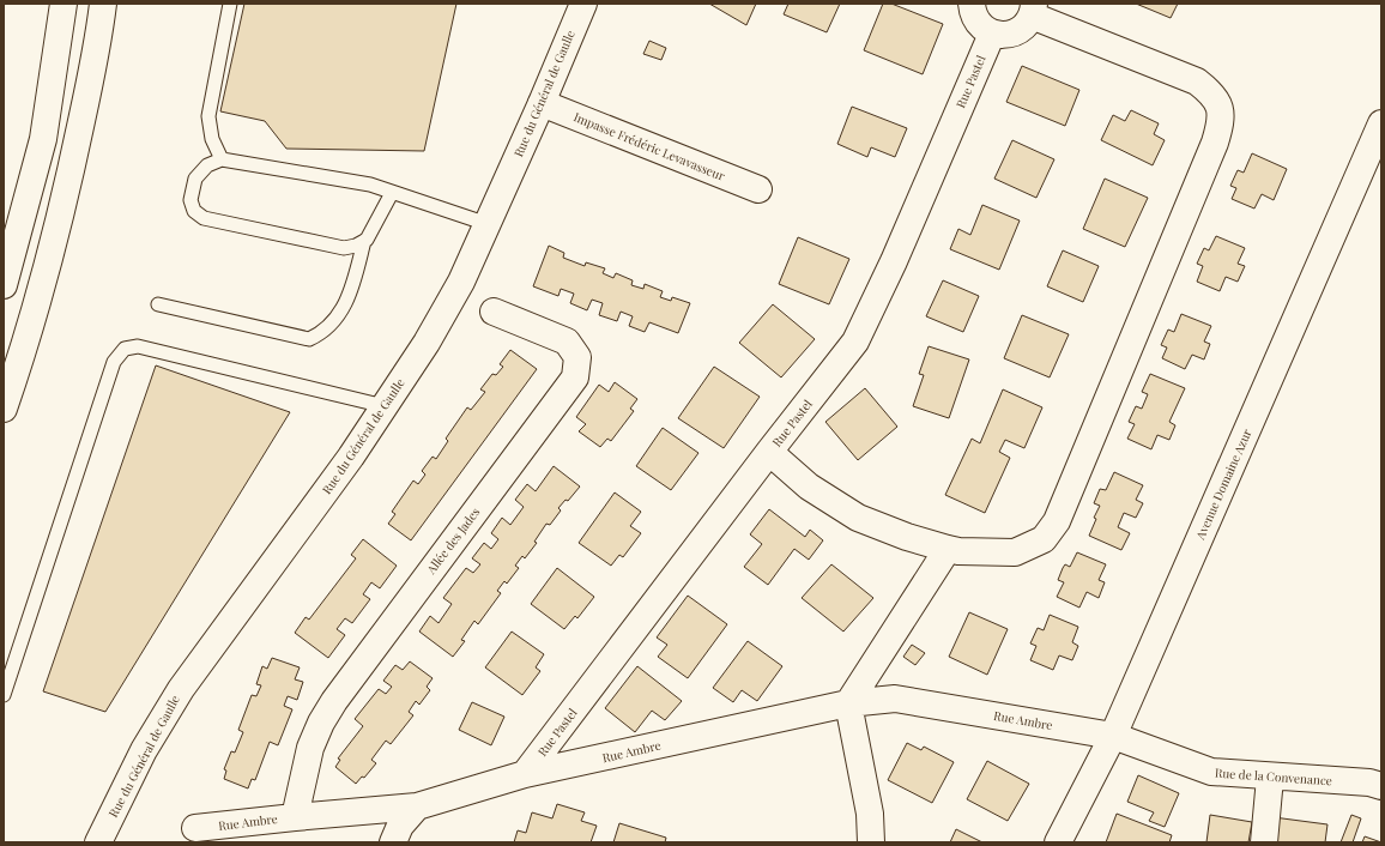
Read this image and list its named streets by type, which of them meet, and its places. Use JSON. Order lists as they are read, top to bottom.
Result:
{
  "streets": {
    "main road": [
      "Rue Pastel",
      "Rue du Général de Gaulle",
      "Impasse Frédéric Levavasseur",
      "Avenue Domaine Azur",
      "Allée des Jades",
      "Rue Ambre",
      "Rue de la Convenance"
    ]
  },
  "crossings": [
    ["Rue Pastel", "Rue Ambre"],
    ["Rue du Général de Gaulle", "Impasse Frédéric Levavasseur"],
    ["Avenue Domaine Azur", "Rue Ambre"],
    ["Avenue Domaine Azur", "Rue de la Convenance"],
    ["Allée des Jades", "Rue Ambre"],
    ["Rue Ambre", "Rue de la Convenance"]
  ]
}
